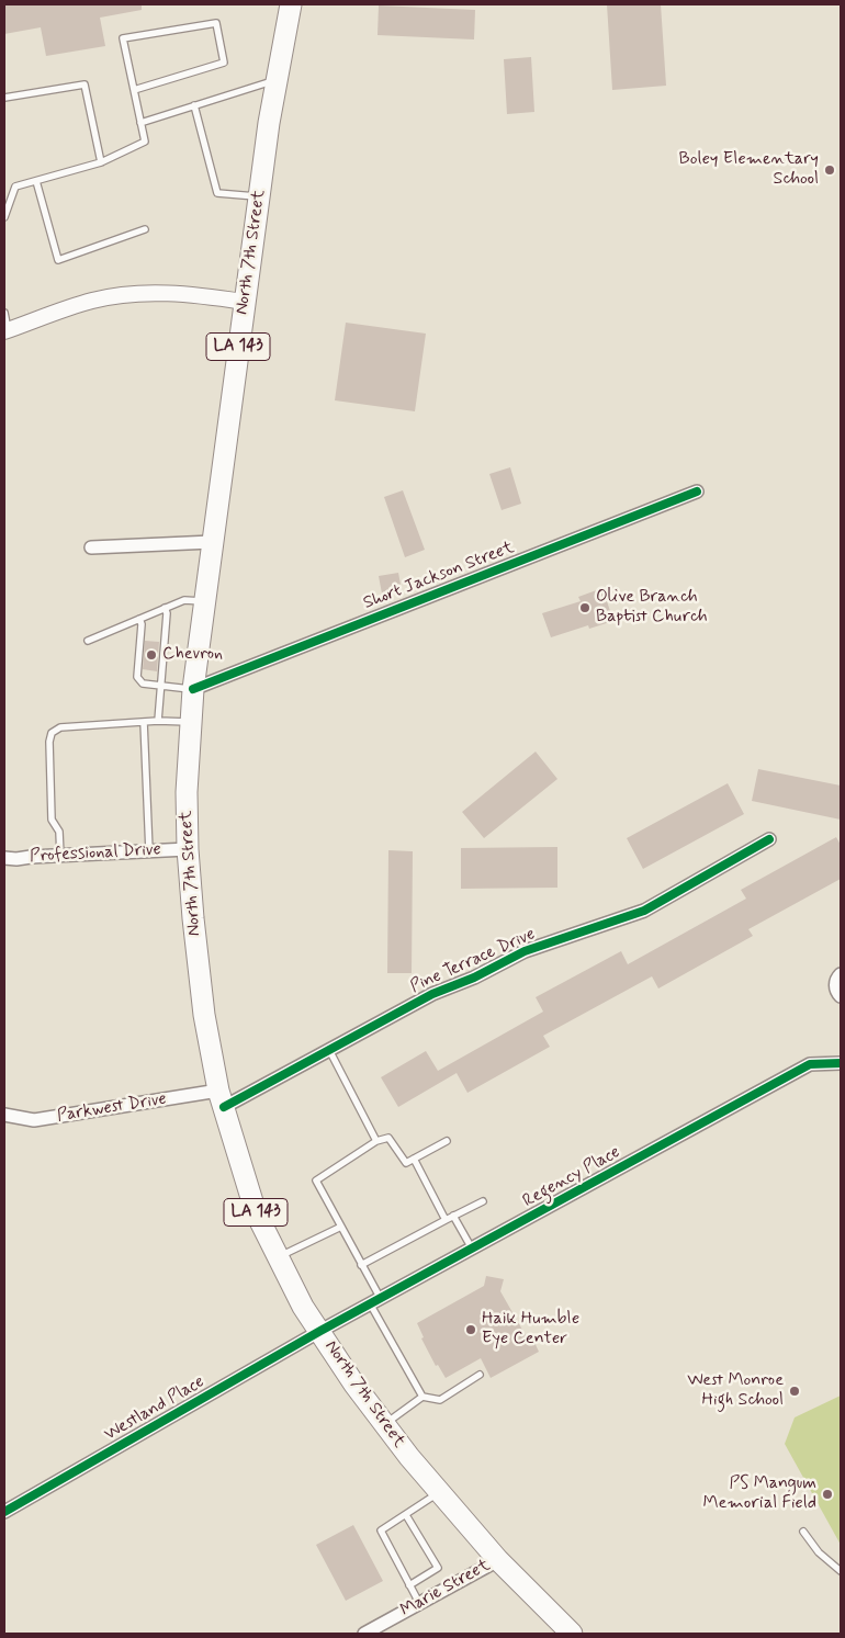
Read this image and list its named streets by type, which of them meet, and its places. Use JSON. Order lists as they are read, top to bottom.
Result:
{
  "streets": {
    "main road": ["North 7th Street", "LA 143"],
    "street": [
      "Short Jackson Street",
      "Professional Drive",
      "Pine Terrace Drive",
      "Parkwest Drive",
      "Regency Place",
      "Westland Place",
      "Marie Street"
    ]
  },
  "crossings": [
    ["North 7th Street", "Short Jackson Street"],
    ["North 7th Street", "Professional Drive"],
    ["North 7th Street", "Pine Terrace Drive"],
    ["North 7th Street", "Parkwest Drive"],
    ["North 7th Street", "Regency Place"],
    ["North 7th Street", "Westland Place"],
    ["North 7th Street", "Marie Street"],
    ["Pine Terrace Drive", "Parkwest Drive"],
    ["Regency Place", "Westland Place"]
  ],
  "places": [
    "Boley Elementary School",
    "Olive Branch Baptist Church",
    "Chevron",
    "Haik Humble Eye Center",
    "West Monroe High School",
    "PS Mangum Memorial Field"
  ]
}
